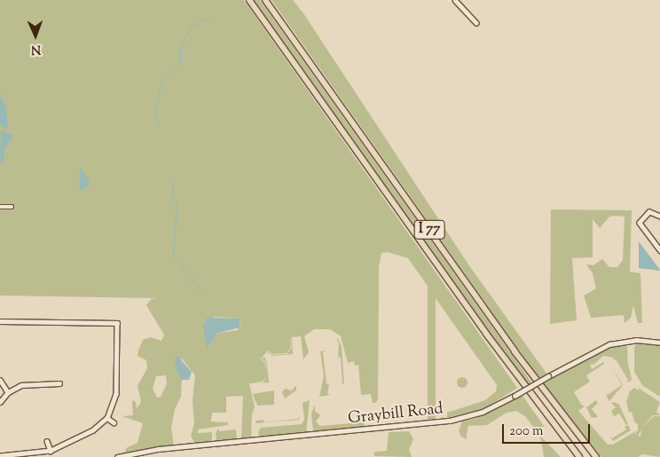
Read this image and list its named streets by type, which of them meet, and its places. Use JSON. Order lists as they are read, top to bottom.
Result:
{
  "streets": {
    "highway": ["I 77"],
    "street": ["Graybill Road"]
  },
  "scale_bar": "200 m",
  "north": "bottom"
}
